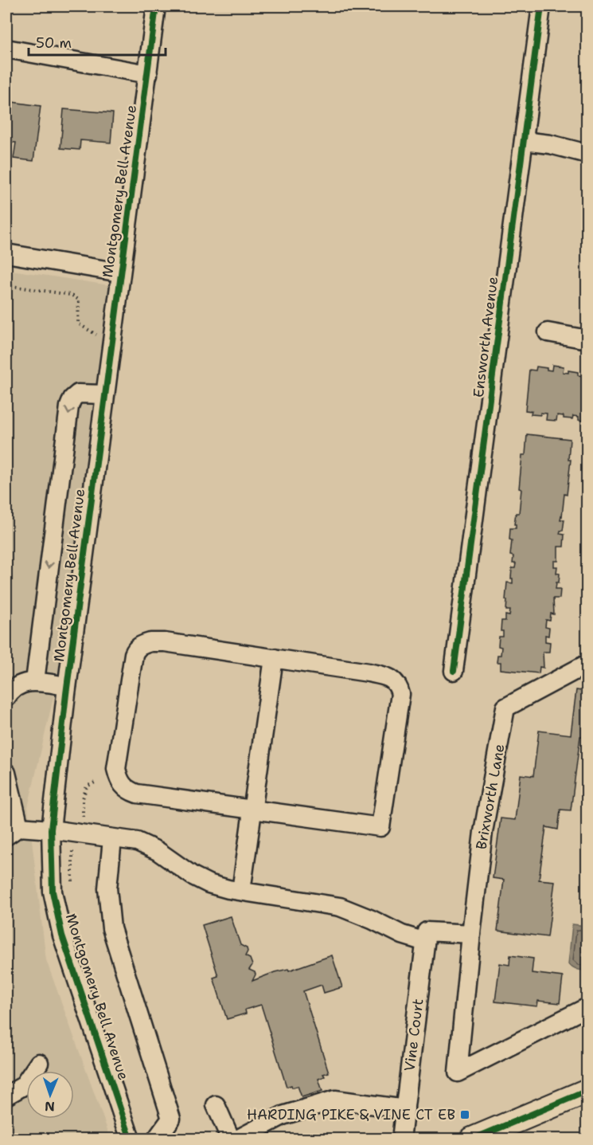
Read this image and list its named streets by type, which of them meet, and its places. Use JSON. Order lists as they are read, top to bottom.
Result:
{
  "streets": {
    "street": [
      "Montgomery Bell Avenue",
      "Ensworth Avenue",
      "Brixworth Lane",
      "Vine Court"
    ]
  },
  "places": {
    "transit": ["HARDING PIKE & VINE CT EB"]
  },
  "scale_bar": "50 m",
  "north": "bottom"
}
